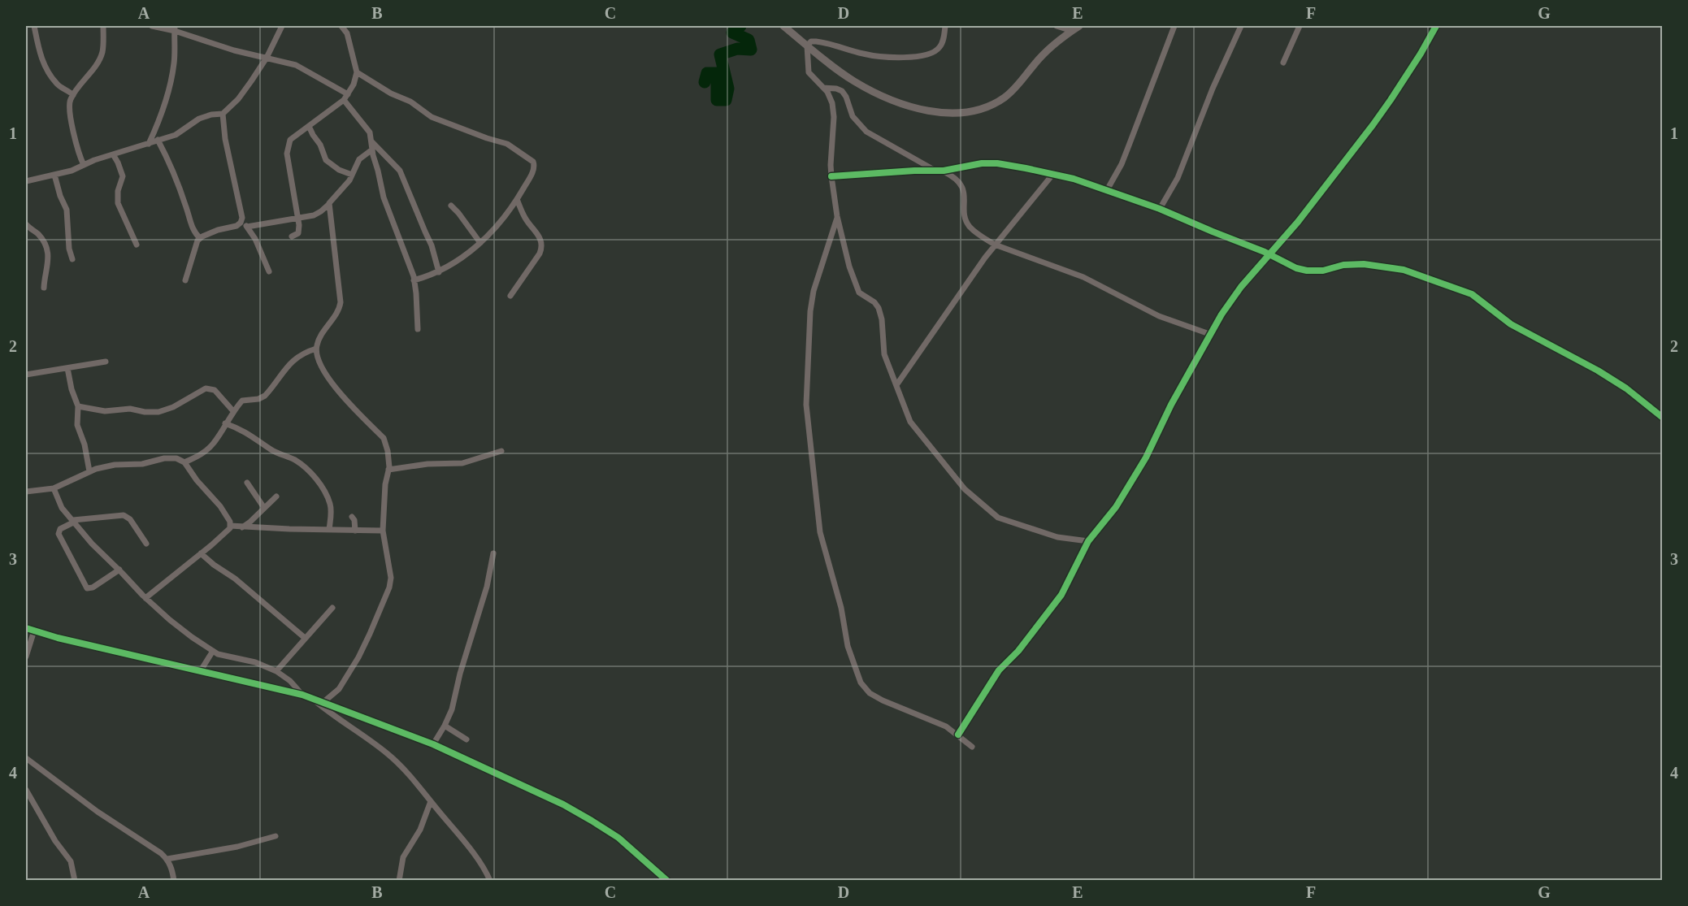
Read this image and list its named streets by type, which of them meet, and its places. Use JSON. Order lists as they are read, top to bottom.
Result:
{
  "grid": {
    "columns": [
      "A",
      "B",
      "C",
      "D",
      "E",
      "F",
      "G"
    ],
    "rows": [
      "1",
      "2",
      "3",
      "4"
    ]
  }
}
